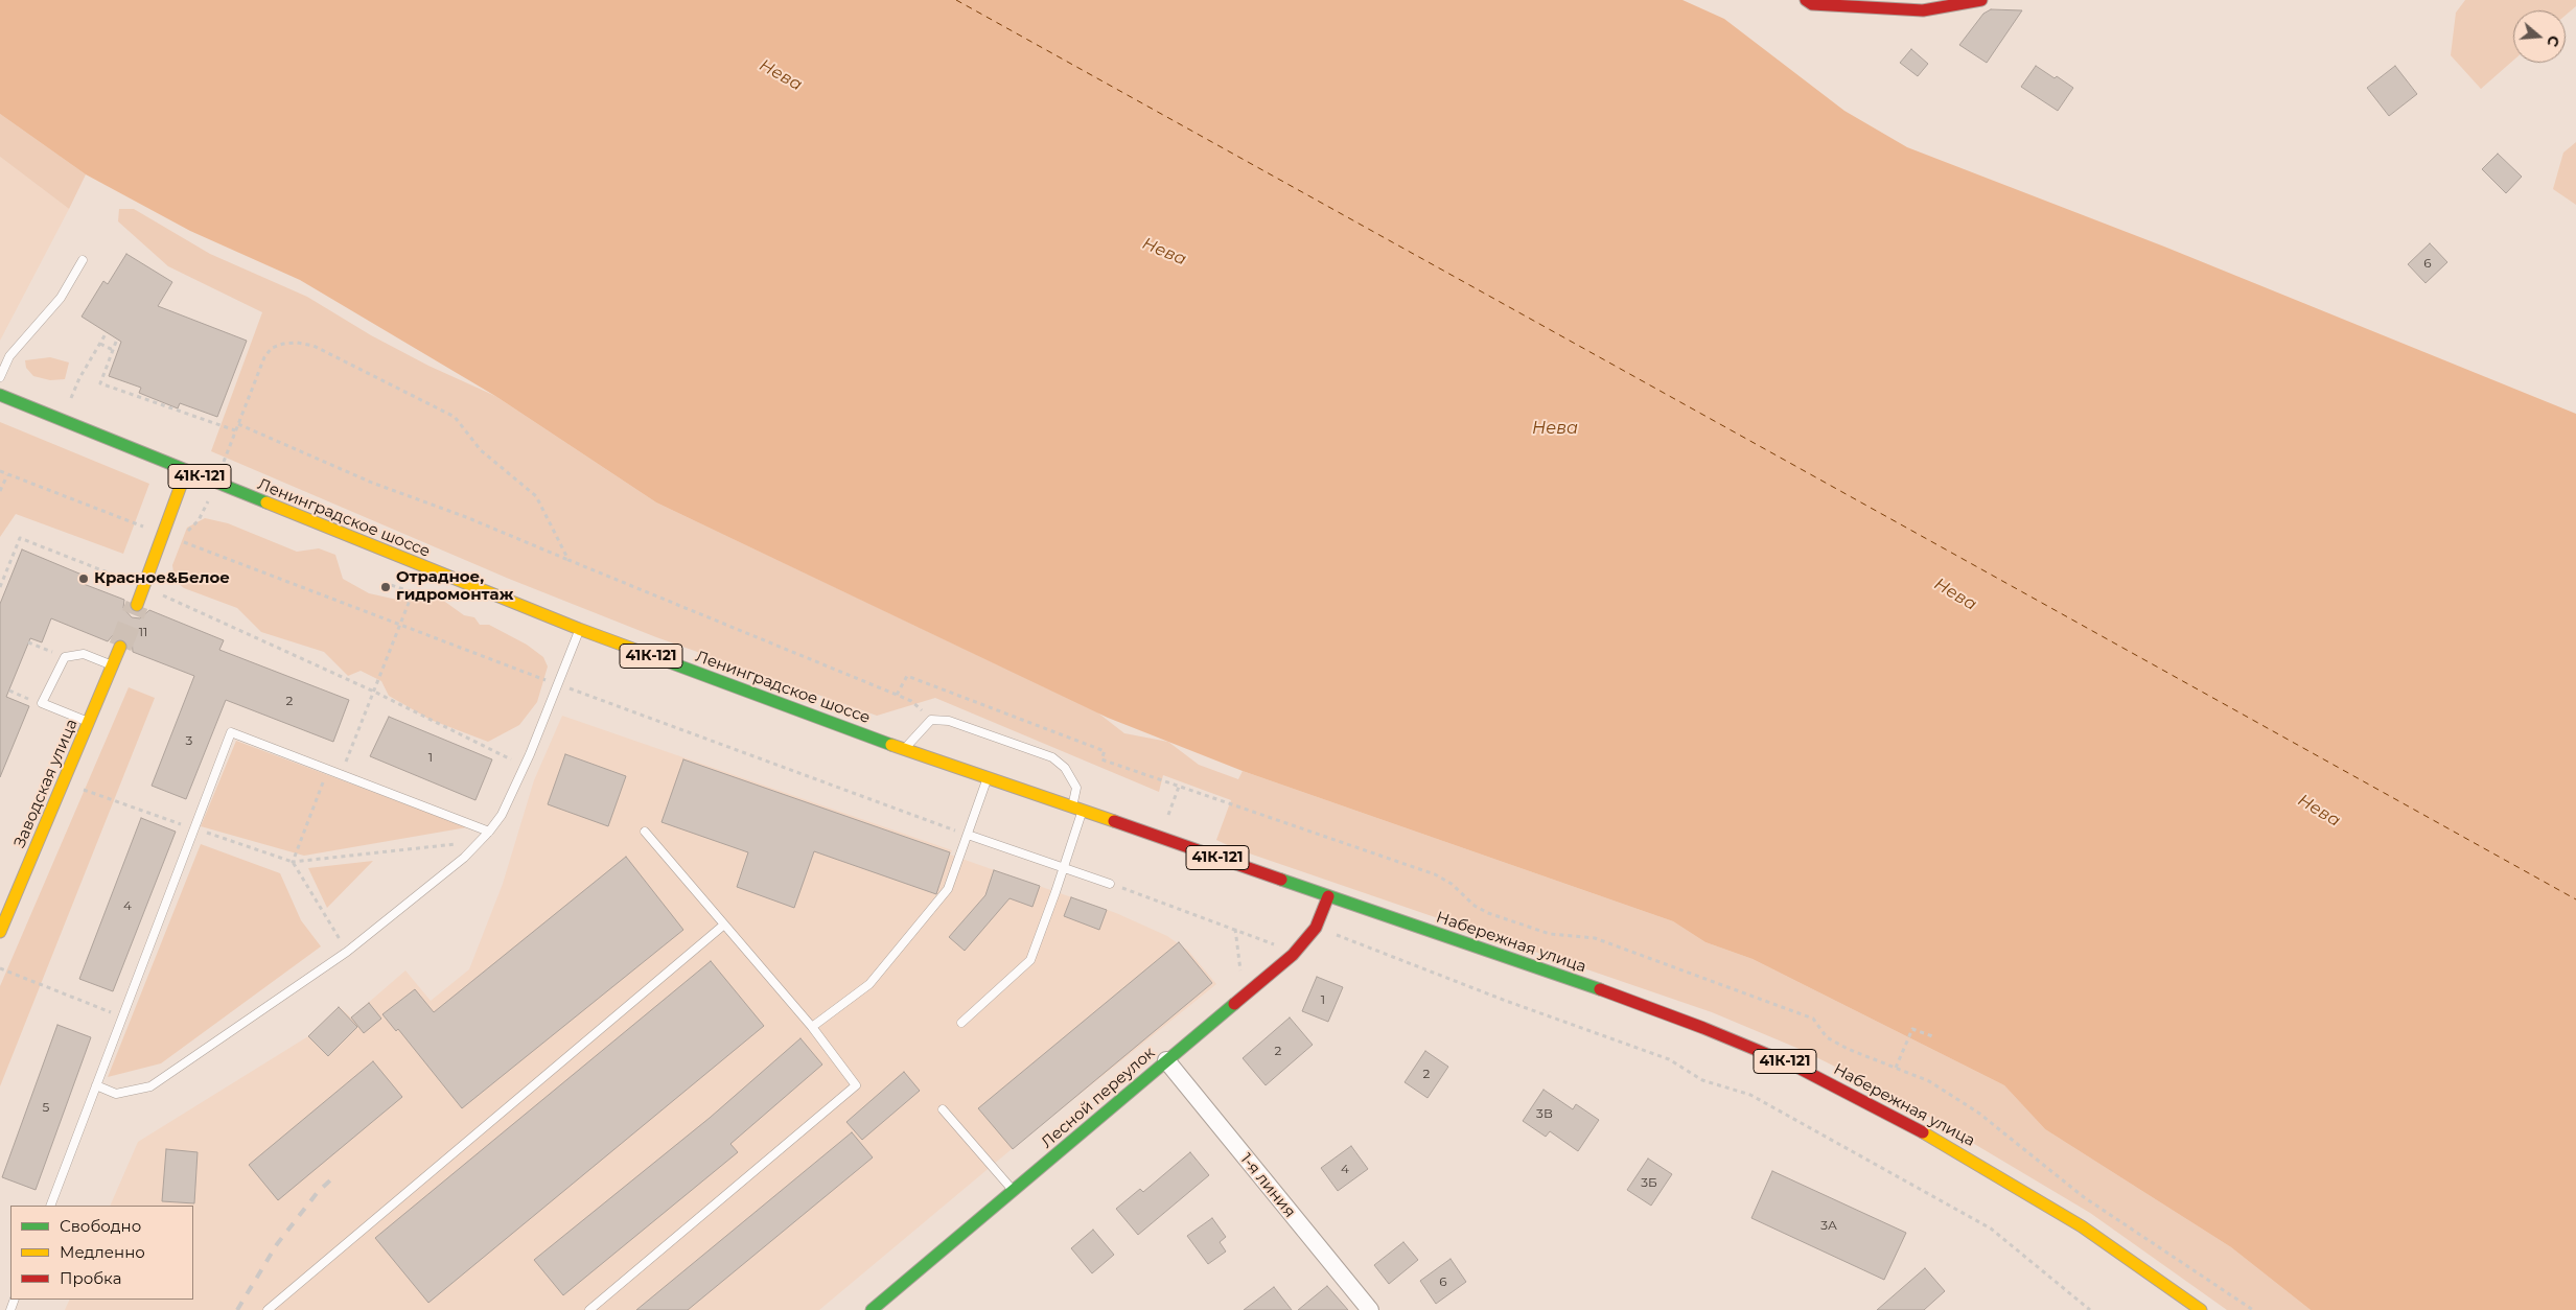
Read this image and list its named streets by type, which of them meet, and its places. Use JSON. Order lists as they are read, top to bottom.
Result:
{
  "streets": {
    "main road": [
      "41К-121",
      "Ленинградское шоссе",
      "Заводская улица",
      "Набережная улица",
      "Лесной переулок"
    ],
    "street": ["1-я линия"]
  },
  "crossings": [
    ["Ленинградское шоссе", "Набережная улица"],
    ["Ленинградское шоссе", "Лесной переулок"],
    ["Набережная улица", "Лесной переулок"],
    ["Лесной переулок", "1-я линия"]
  ],
  "water": ["Нева"],
  "places": ["Красное&Белое", "Отрадное, гидромонтаж"],
  "house_numbers": [
    "6",
    "11",
    "2",
    "3",
    "1",
    "4",
    "1",
    "2",
    "2",
    "5",
    "3В",
    "4",
    "3Б",
    "3А",
    "6"
  ],
  "legend": ["Свободно", "Медленно", "Пробка"],
  "north": "right"
}
